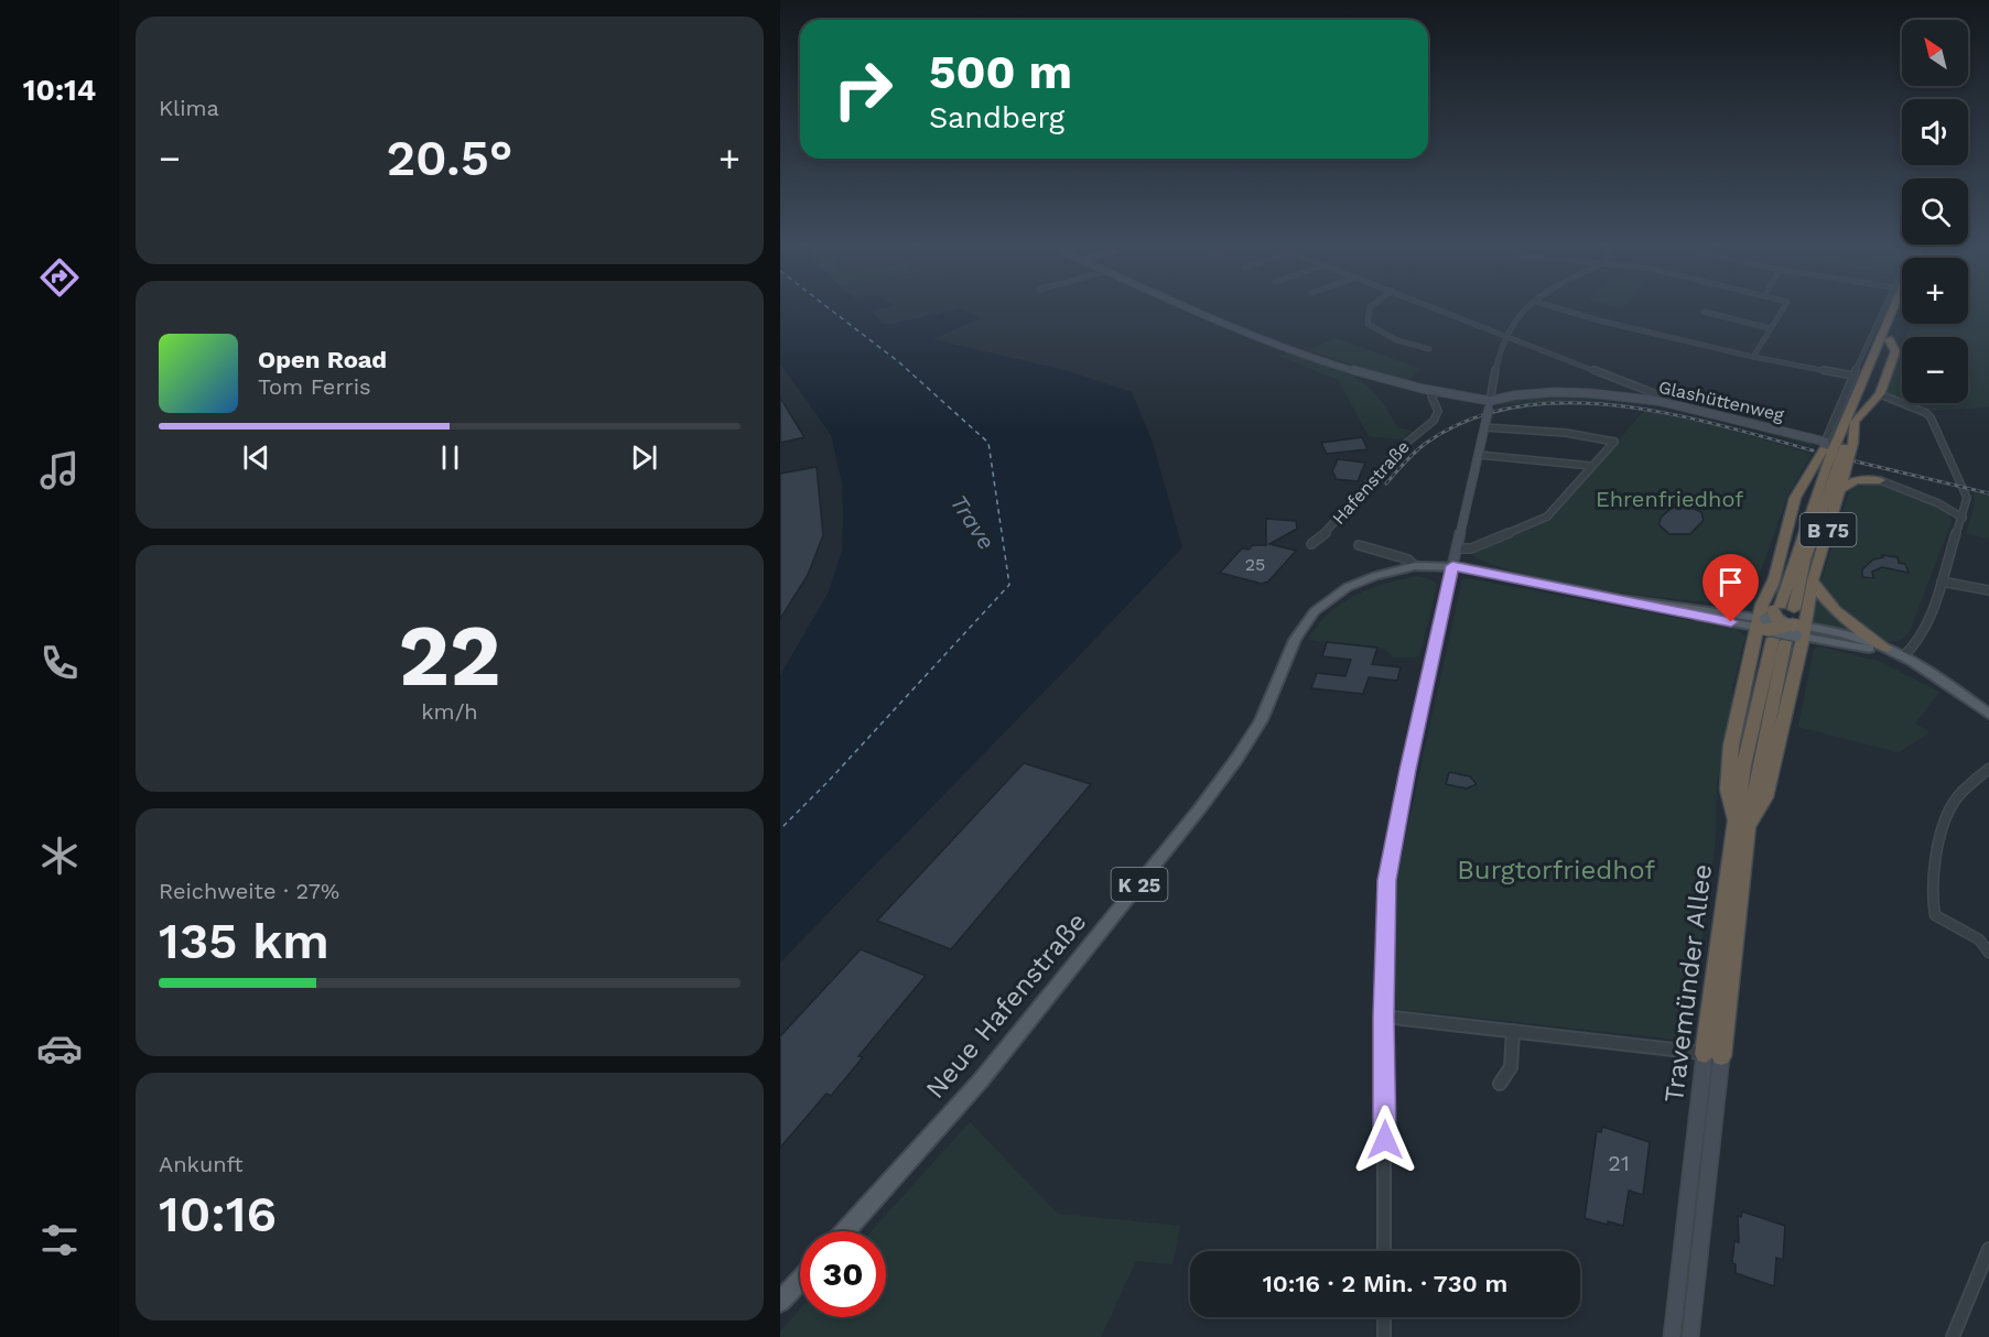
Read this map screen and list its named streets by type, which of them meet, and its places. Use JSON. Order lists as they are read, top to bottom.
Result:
{
  "streets": {
    "highway": ["B 75", "Travemünder Allee"],
    "main road": ["K 25", "Neue Hafenstraße"],
    "street": ["Glashüttenweg", "Hafenstraße"]
  },
  "crossings": [
    ["Glashüttenweg", "Hafenstraße"],
    ["B 75", "K 25"],
    ["B 75", "Travemünder Allee"],
    ["K 25", "Travemünder Allee"],
    ["K 25", "Neue Hafenstraße"]
  ],
  "water": ["Trave"],
  "parks": ["Ehrenfriedhof", "Burgtorfriedhof"],
  "house_numbers": ["25", "21"],
  "north": "top left",
  "page": {
    "tabs": "10:14",
    "tile": [
      "Klima",
      ["22", "km/h"],
      ["Reichweite · 27%", "135 km"],
      ["Ankunft", "10:16"]
    ],
    "map_buttons": ["+", "−"],
    "turn": ["500 m", "Sandberg"],
    "heat": ["−", "20.5°", "+"],
    "song": ["Open Road", "Tom Ferris"],
    "limit": "30",
    "trip": "10:16 · 2 Min. · 730 m"
  }
}
